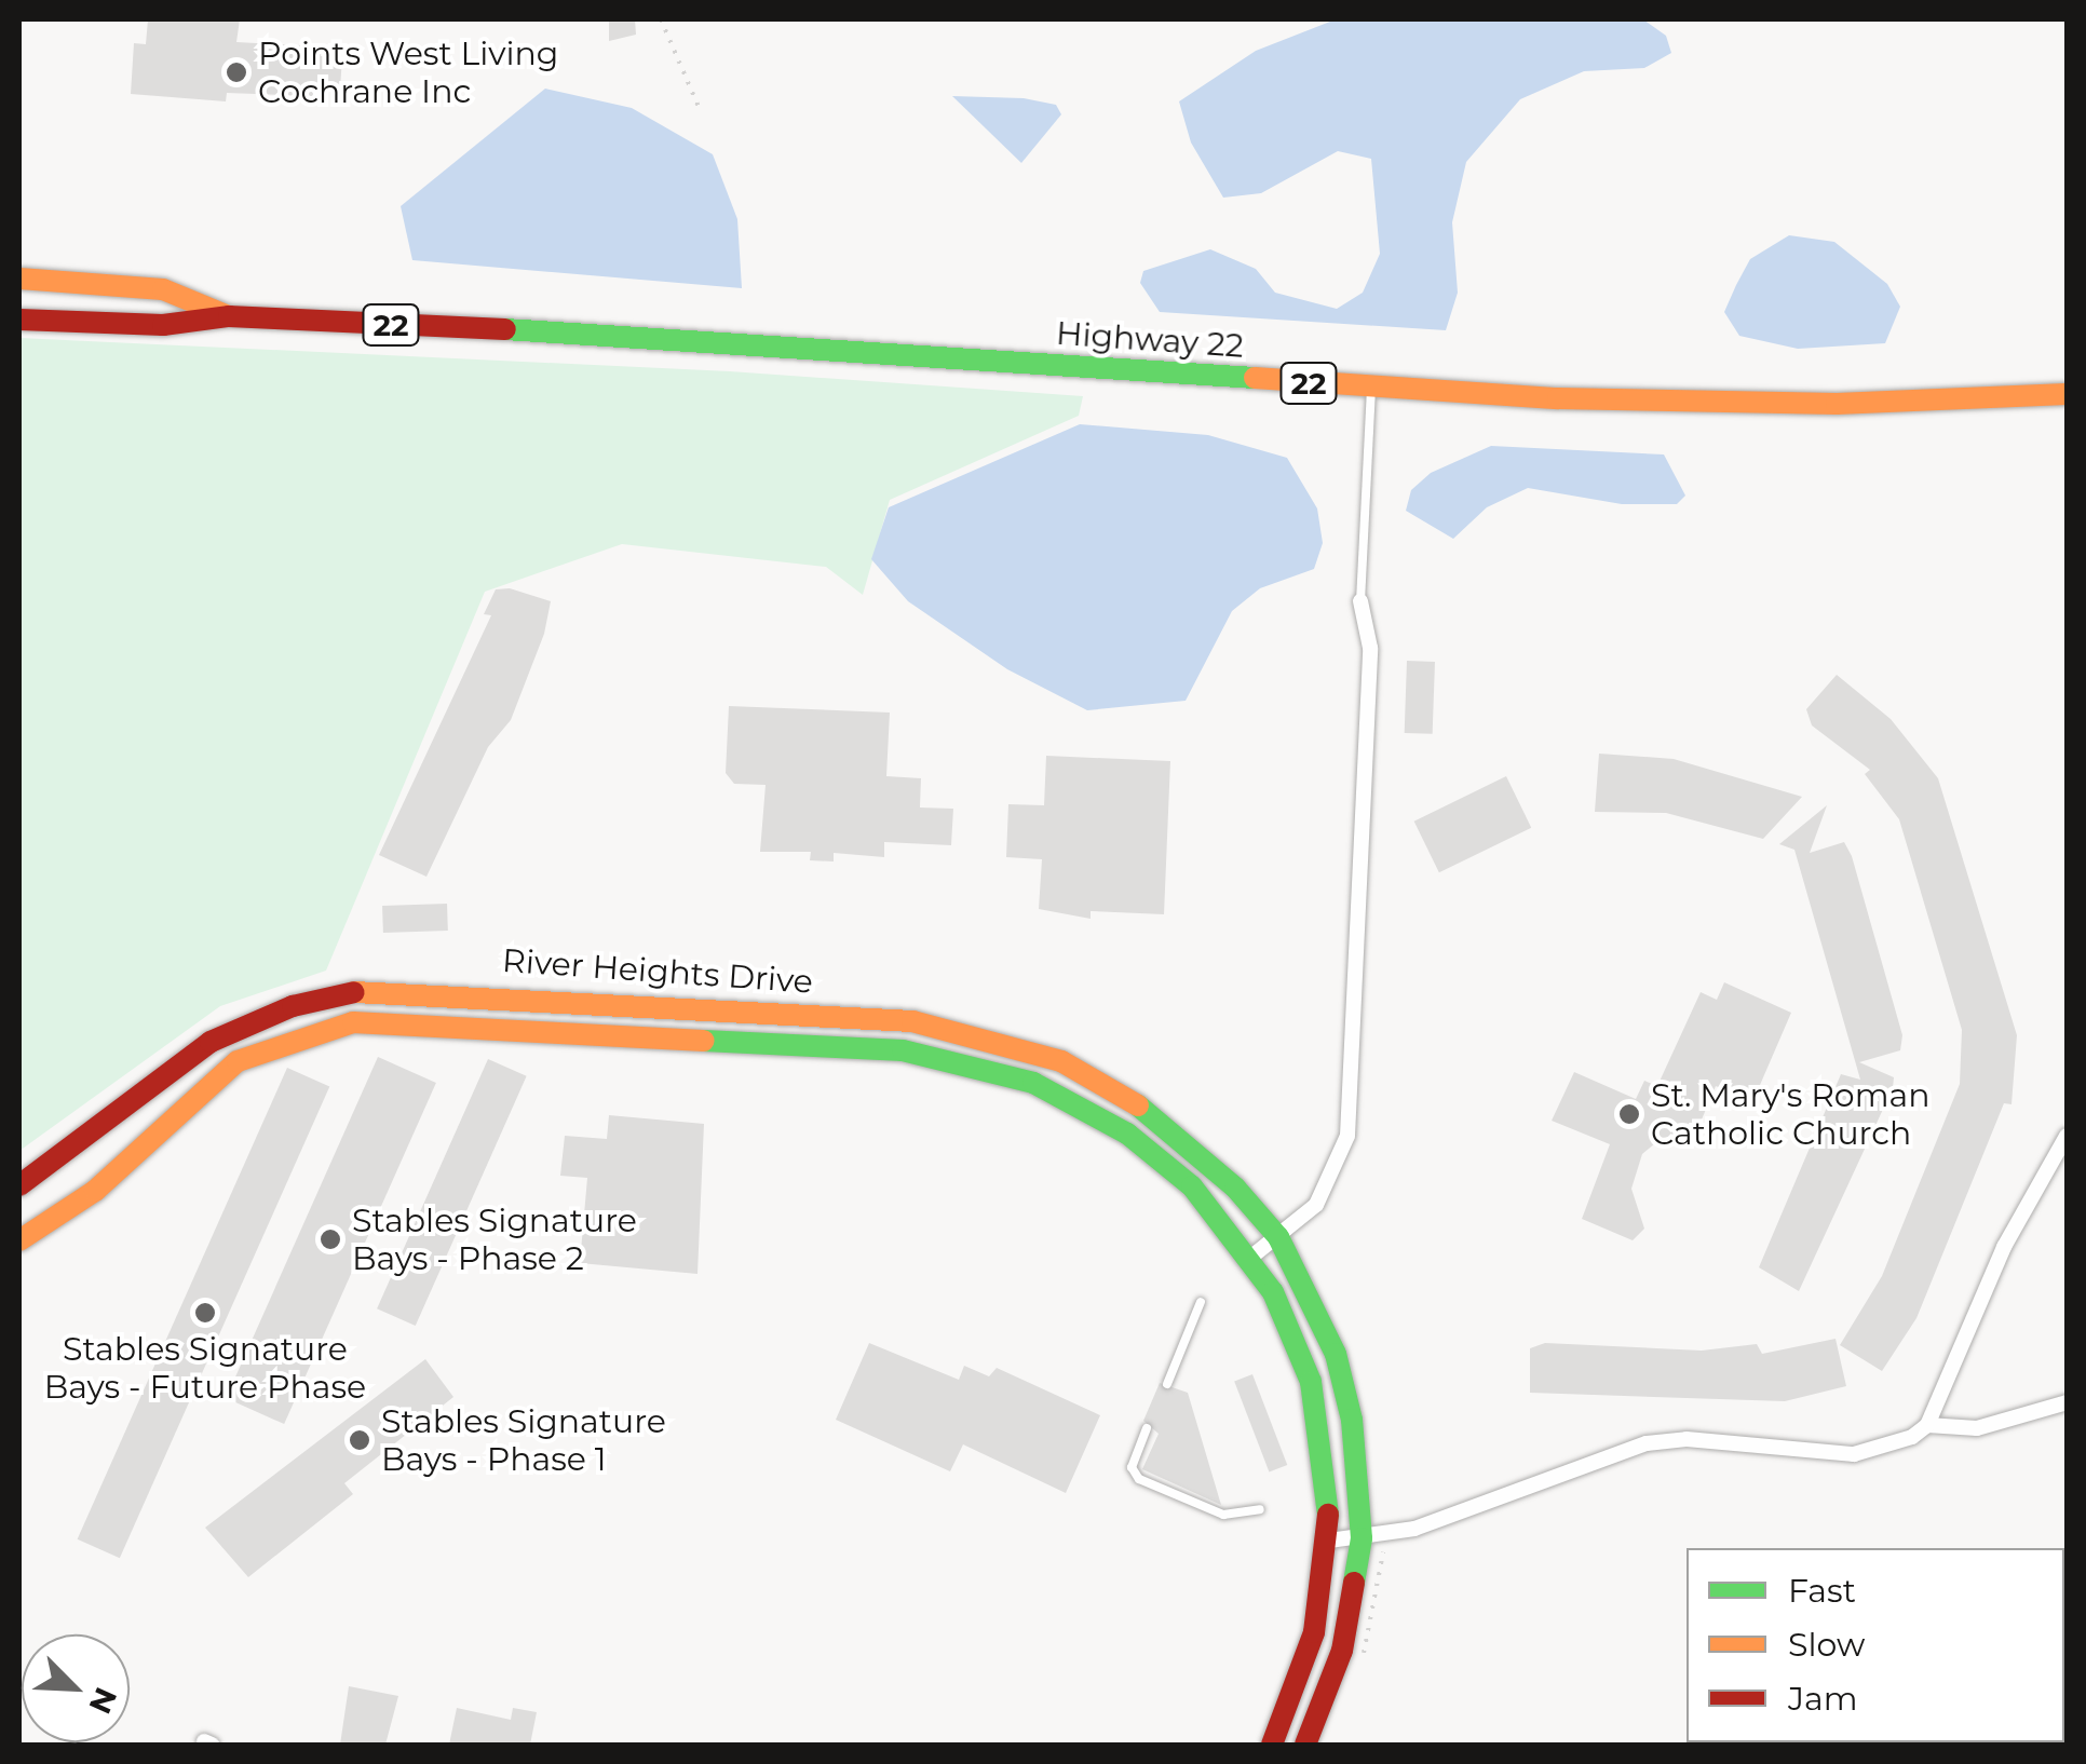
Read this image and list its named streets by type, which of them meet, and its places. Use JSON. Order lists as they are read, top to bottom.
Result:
{
  "streets": {
    "street": ["22", "Highway 22", "River Heights Drive"]
  },
  "places": [
    "Points West Living Cochrane Inc",
    "St. Mary's Roman Catholic Church",
    "Stables Signature Bays - Phase 2",
    "Stables Signature Bays - Future Phase",
    "Stables Signature Bays - Phase 1"
  ],
  "legend": ["Fast", "Slow", "Jam"],
  "north": "bottom right"
}
